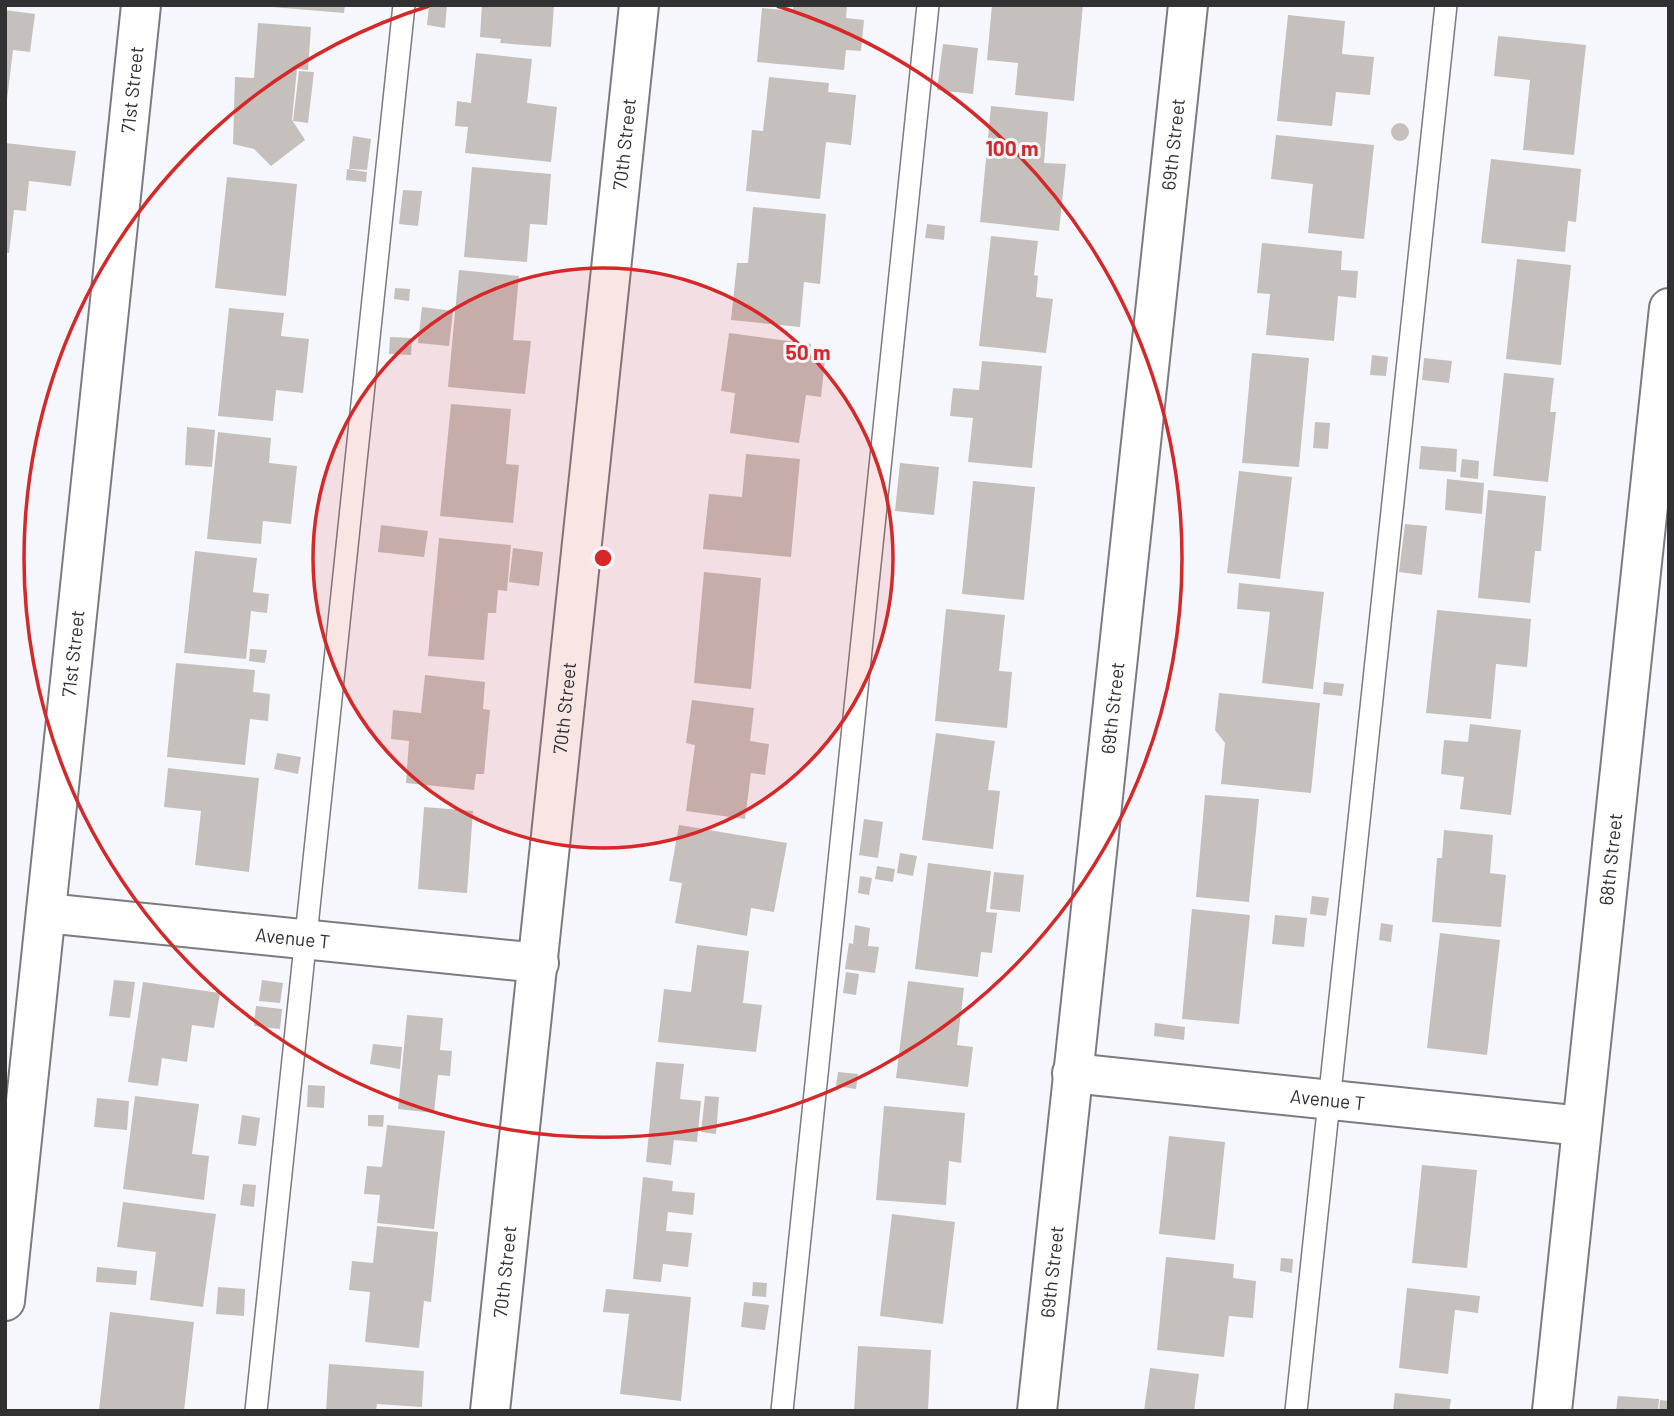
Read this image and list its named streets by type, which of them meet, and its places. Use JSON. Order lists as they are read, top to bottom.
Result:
{
  "streets": {
    "street": [
      "71st Street",
      "70th Street",
      "69th Street",
      "68th Street",
      "Avenue T"
    ]
  },
  "crossings": [
    ["71st Street", "Avenue T"],
    ["70th Street", "Avenue T"],
    ["69th Street", "Avenue T"],
    ["68th Street", "Avenue T"]
  ],
  "rings": ["100 m", "50 m"]
}
